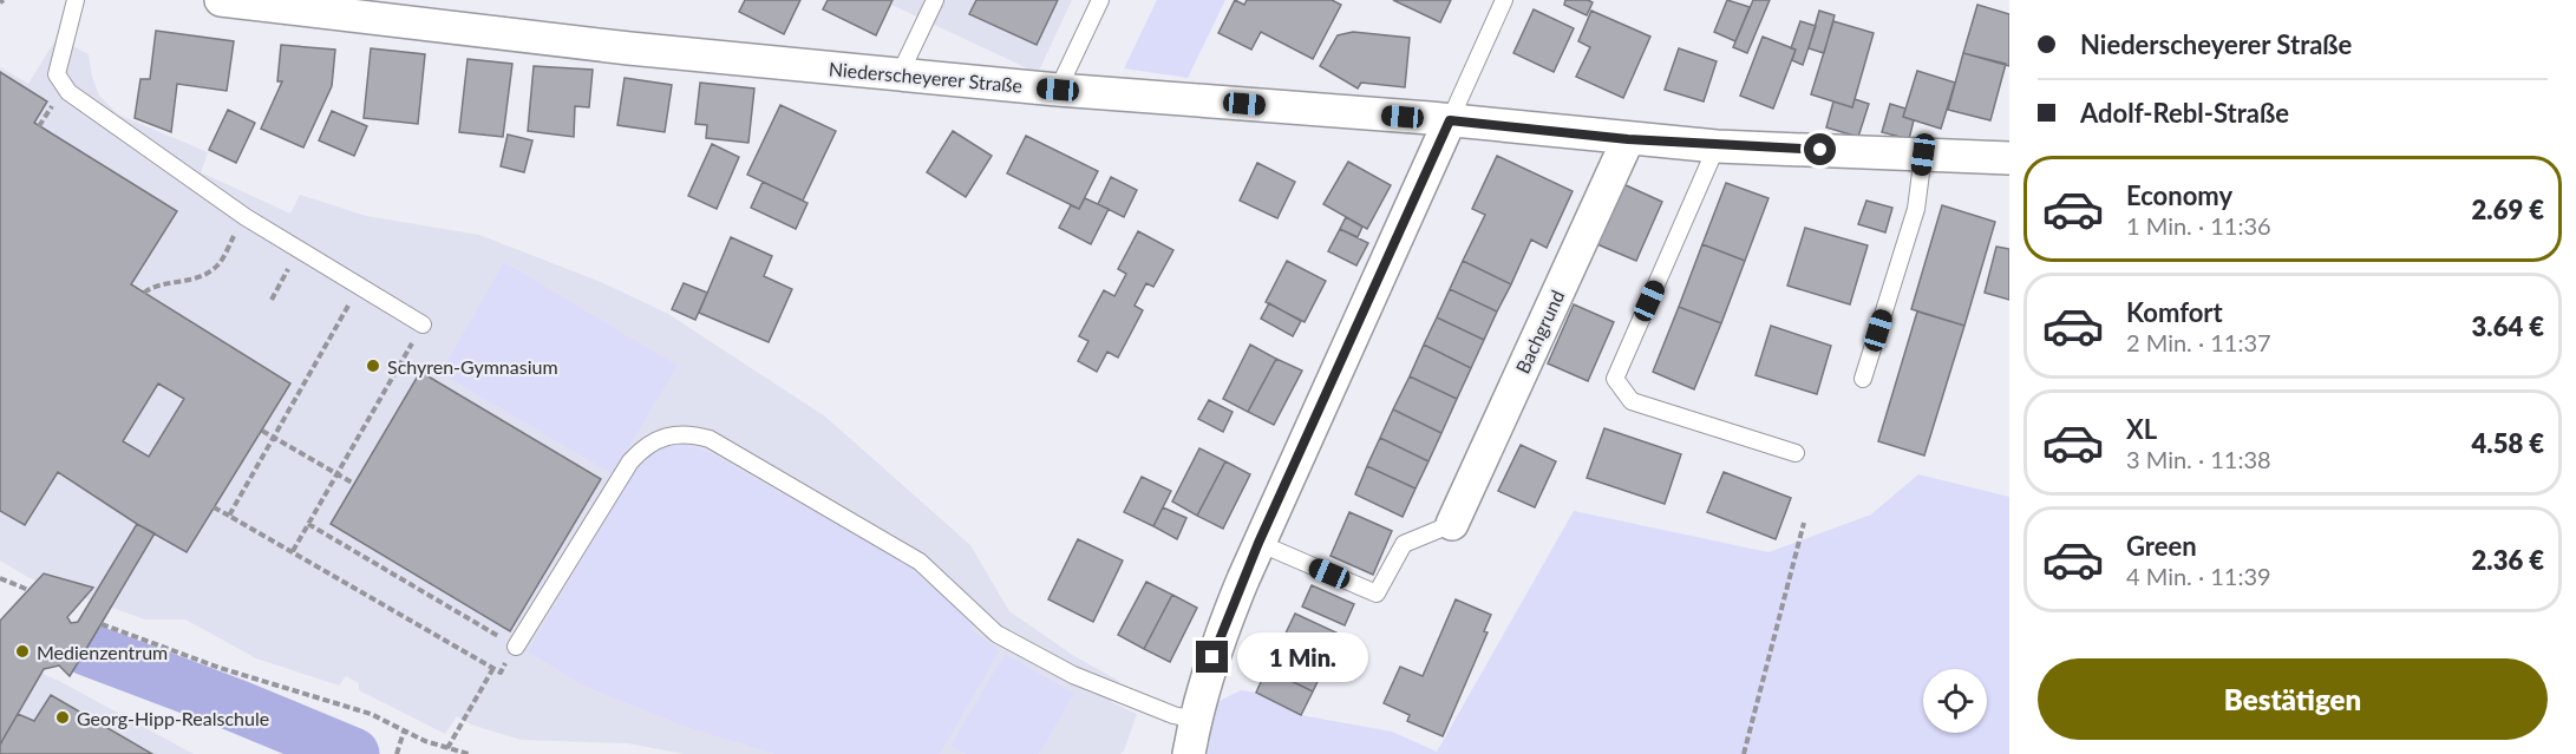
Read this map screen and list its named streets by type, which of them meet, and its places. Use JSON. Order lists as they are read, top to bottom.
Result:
{
  "streets": {
    "street": ["Niederscheyerer Straße", "Bachgrund"]
  },
  "crossings": [
    ["Niederscheyerer Straße", "Bachgrund"]
  ],
  "places": ["Schyren-Gymnasium", "Medienzentrum", "Georg-Hipp-Realschule"],
  "page": {
    "banner": ["Niederscheyerer Straße", "Adolf-Rebl-Straße"],
    "list": [
      {
        "name": "Economy",
        "note": "1 Min. · 11:36",
        "value": "2.69 €"
      },
      {
        "name": "Komfort",
        "note": "2 Min. · 11:37",
        "value": "3.64 €"
      },
      {
        "name": "XL",
        "note": "3 Min. · 11:38",
        "value": "4.58 €"
      },
      {
        "name": "Green",
        "note": "4 Min. · 11:39",
        "value": "2.36 €"
      }
    ],
    "bubble": "1 Min.",
    "buttons": "Bestätigen"
  }
}
